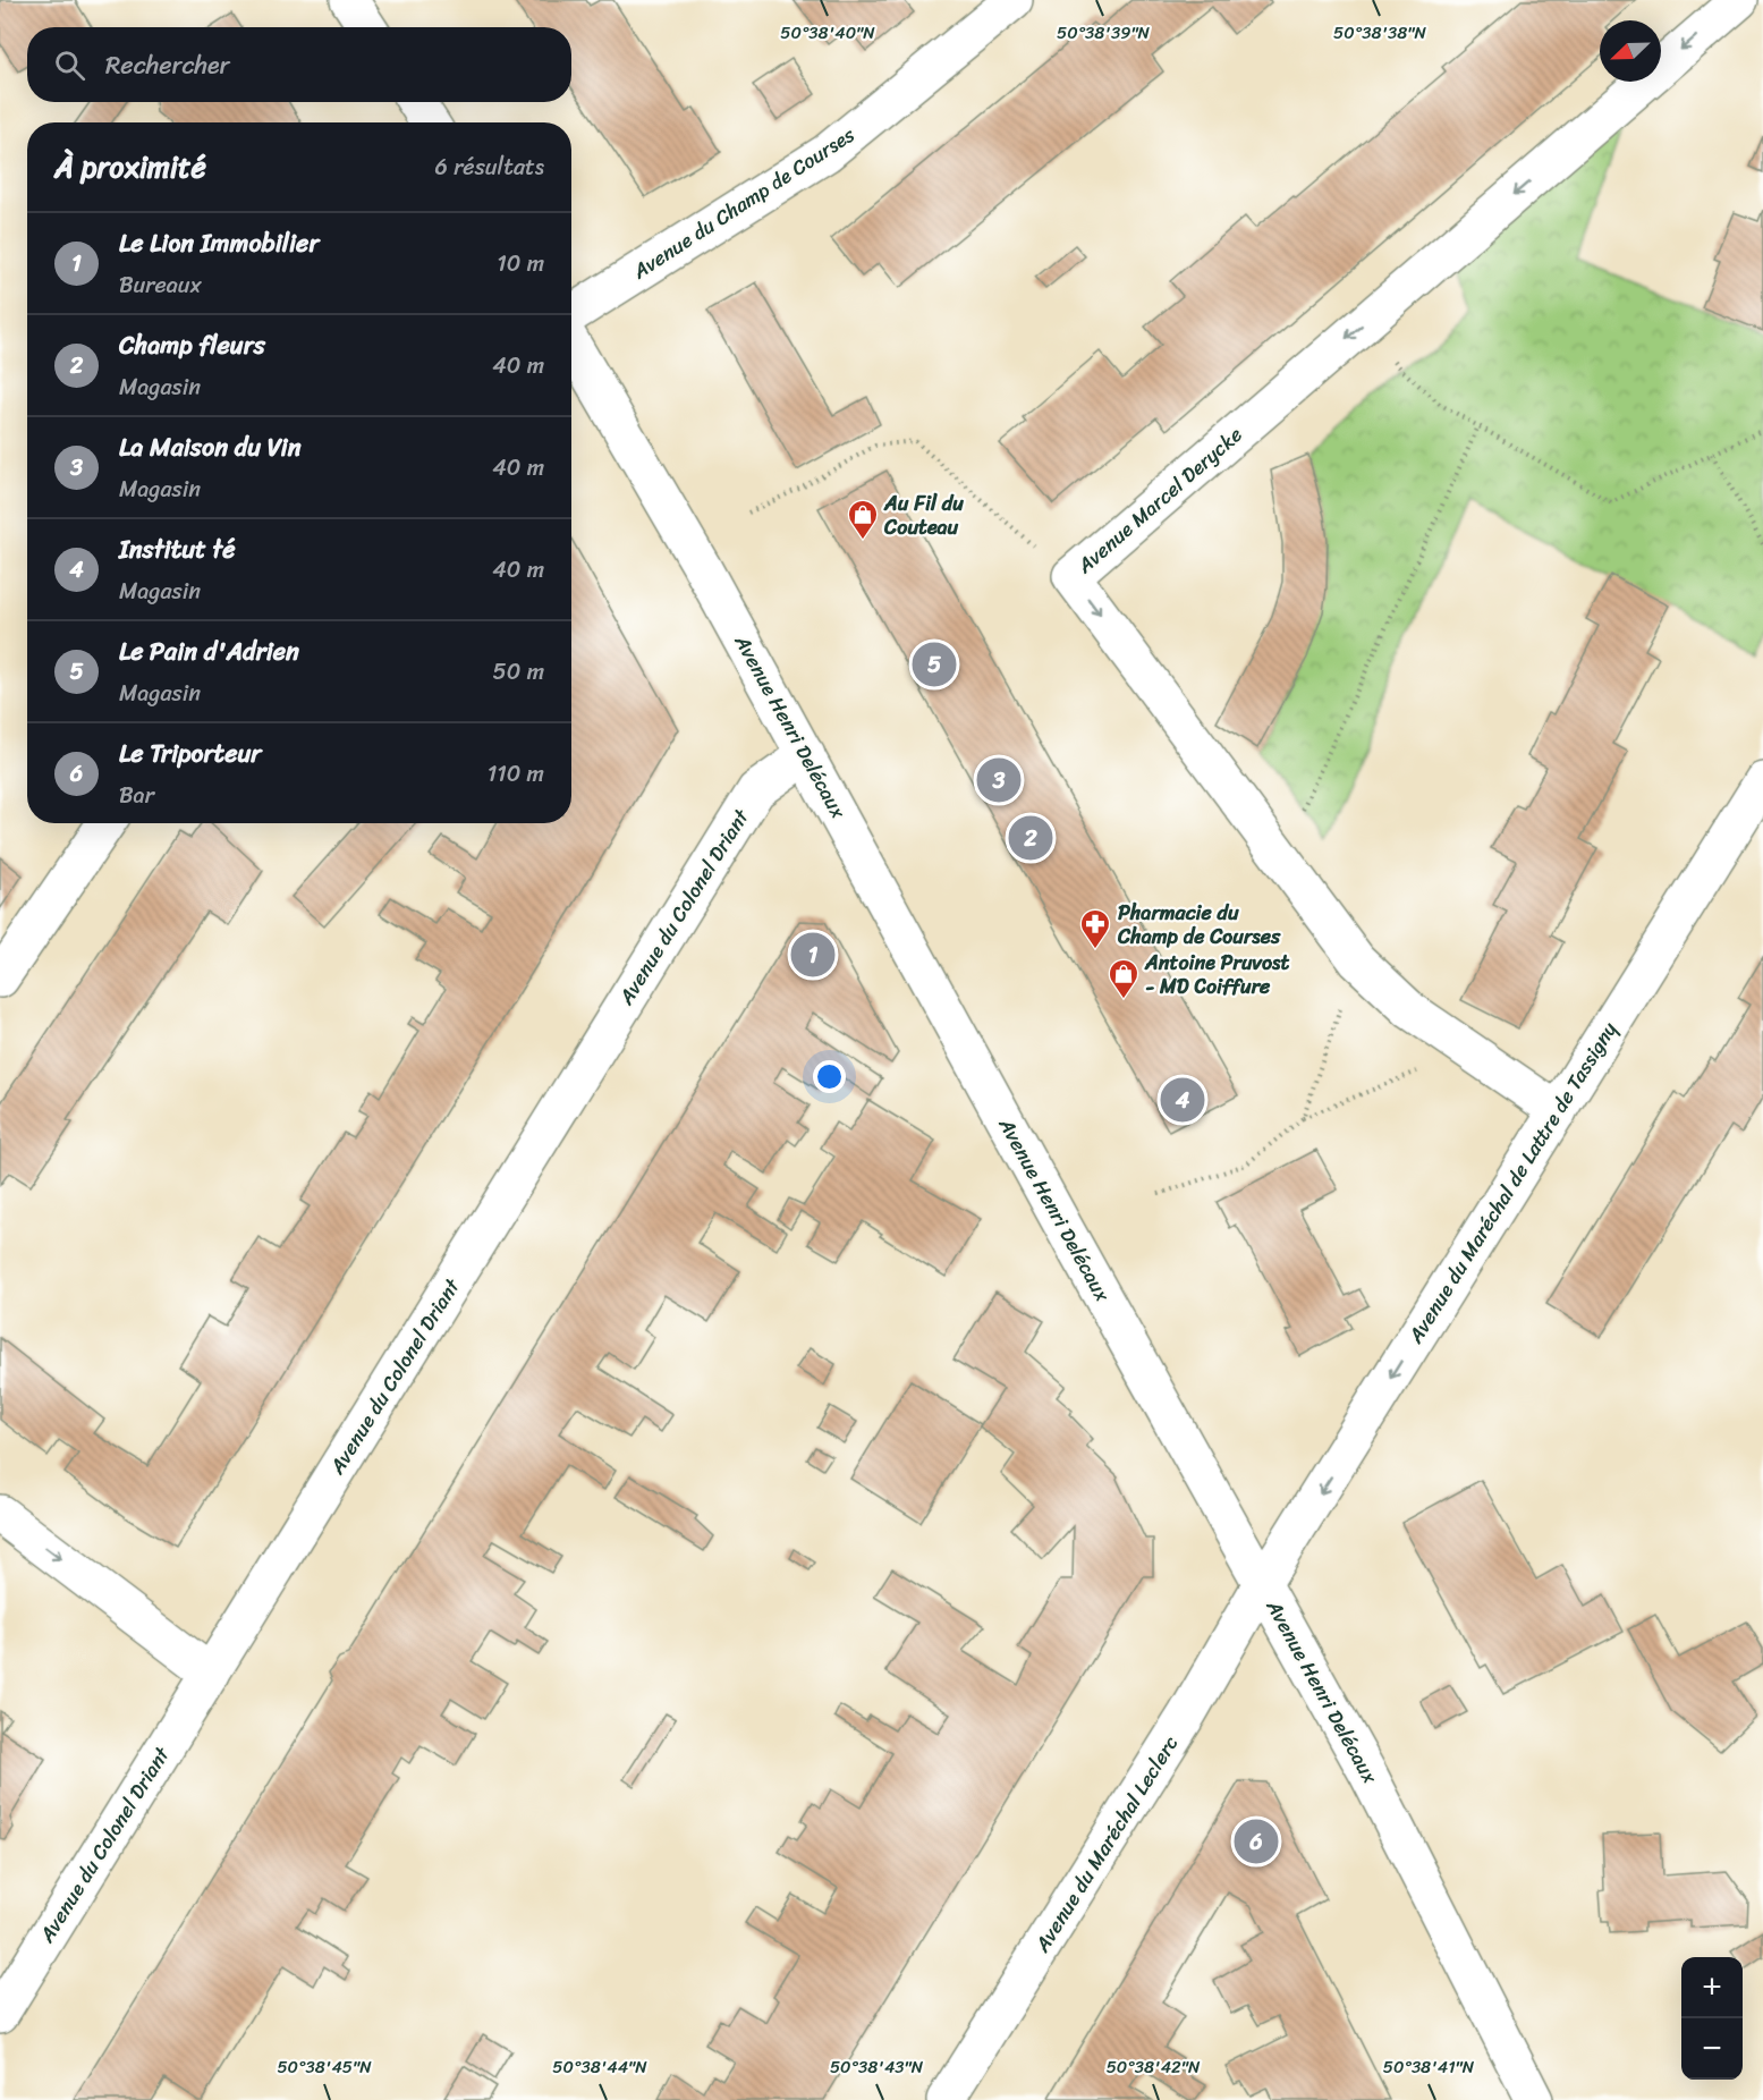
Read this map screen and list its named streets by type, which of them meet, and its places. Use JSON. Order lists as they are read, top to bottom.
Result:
{
  "streets": {
    "street": [
      "Avenue du Champ de Courses",
      "Avenue Marcel Derycke",
      "Avenue Henri Delécaux",
      "Avenue du Colonel Driant",
      "Avenue du Maréchal de Lattre de Tassigny",
      "Avenue du Maréchal Leclerc"
    ]
  },
  "crossings": [
    ["Avenue Marcel Derycke", "Avenue du Maréchal de Lattre de Tassigny"],
    ["Avenue Henri Delécaux", "Avenue du Colonel Driant"],
    ["Avenue Henri Delécaux", "Avenue du Maréchal de Lattre de Tassigny"],
    ["Avenue Henri Delécaux", "Avenue du Maréchal Leclerc"],
    ["Avenue du Maréchal de Lattre de Tassigny", "Avenue du Maréchal Leclerc"]
  ],
  "one_way": ["Avenue du Maréchal de Lattre de Tassigny"],
  "places": {
    "shop": ["Au Fil du Couteau", "Antoine Pruvost - MD Coiffure"],
    "pharmacy": ["Pharmacie du Champ de Courses"]
  },
  "north": "bottom left",
  "page": {
    "search": "Rechercher",
    "heading": ["À proximité", "6 résultats"],
    "list": [
      {
        "mark": "1",
        "name": "Le Lion Immobilier",
        "note": "Bureaux",
        "value": "10 m"
      },
      {
        "mark": "2",
        "name": "Champ fleurs",
        "note": "Magasin",
        "value": "40 m"
      },
      {
        "mark": "3",
        "name": "La Maison du Vin",
        "note": "Magasin",
        "value": "40 m"
      },
      {
        "mark": "4",
        "name": "Institut té",
        "note": "Magasin",
        "value": "40 m"
      },
      {
        "mark": "5",
        "name": "Le Pain d'Adrien",
        "note": "Magasin",
        "value": "50 m"
      },
      {
        "mark": "6",
        "name": "Le Triporteur",
        "note": "Bar",
        "value": "110 m"
      }
    ],
    "pins": [
      "5",
      "3",
      "2",
      "1",
      "4",
      "6"
    ],
    "map_buttons": ["+", "−"]
  },
  "coordinates": [
    "50°38'40\"N",
    "50°38'39\"N",
    "50°38'38\"N",
    "50°38'45\"N",
    "50°38'44\"N",
    "50°38'43\"N",
    "50°38'42\"N",
    "50°38'41\"N"
  ]
}
